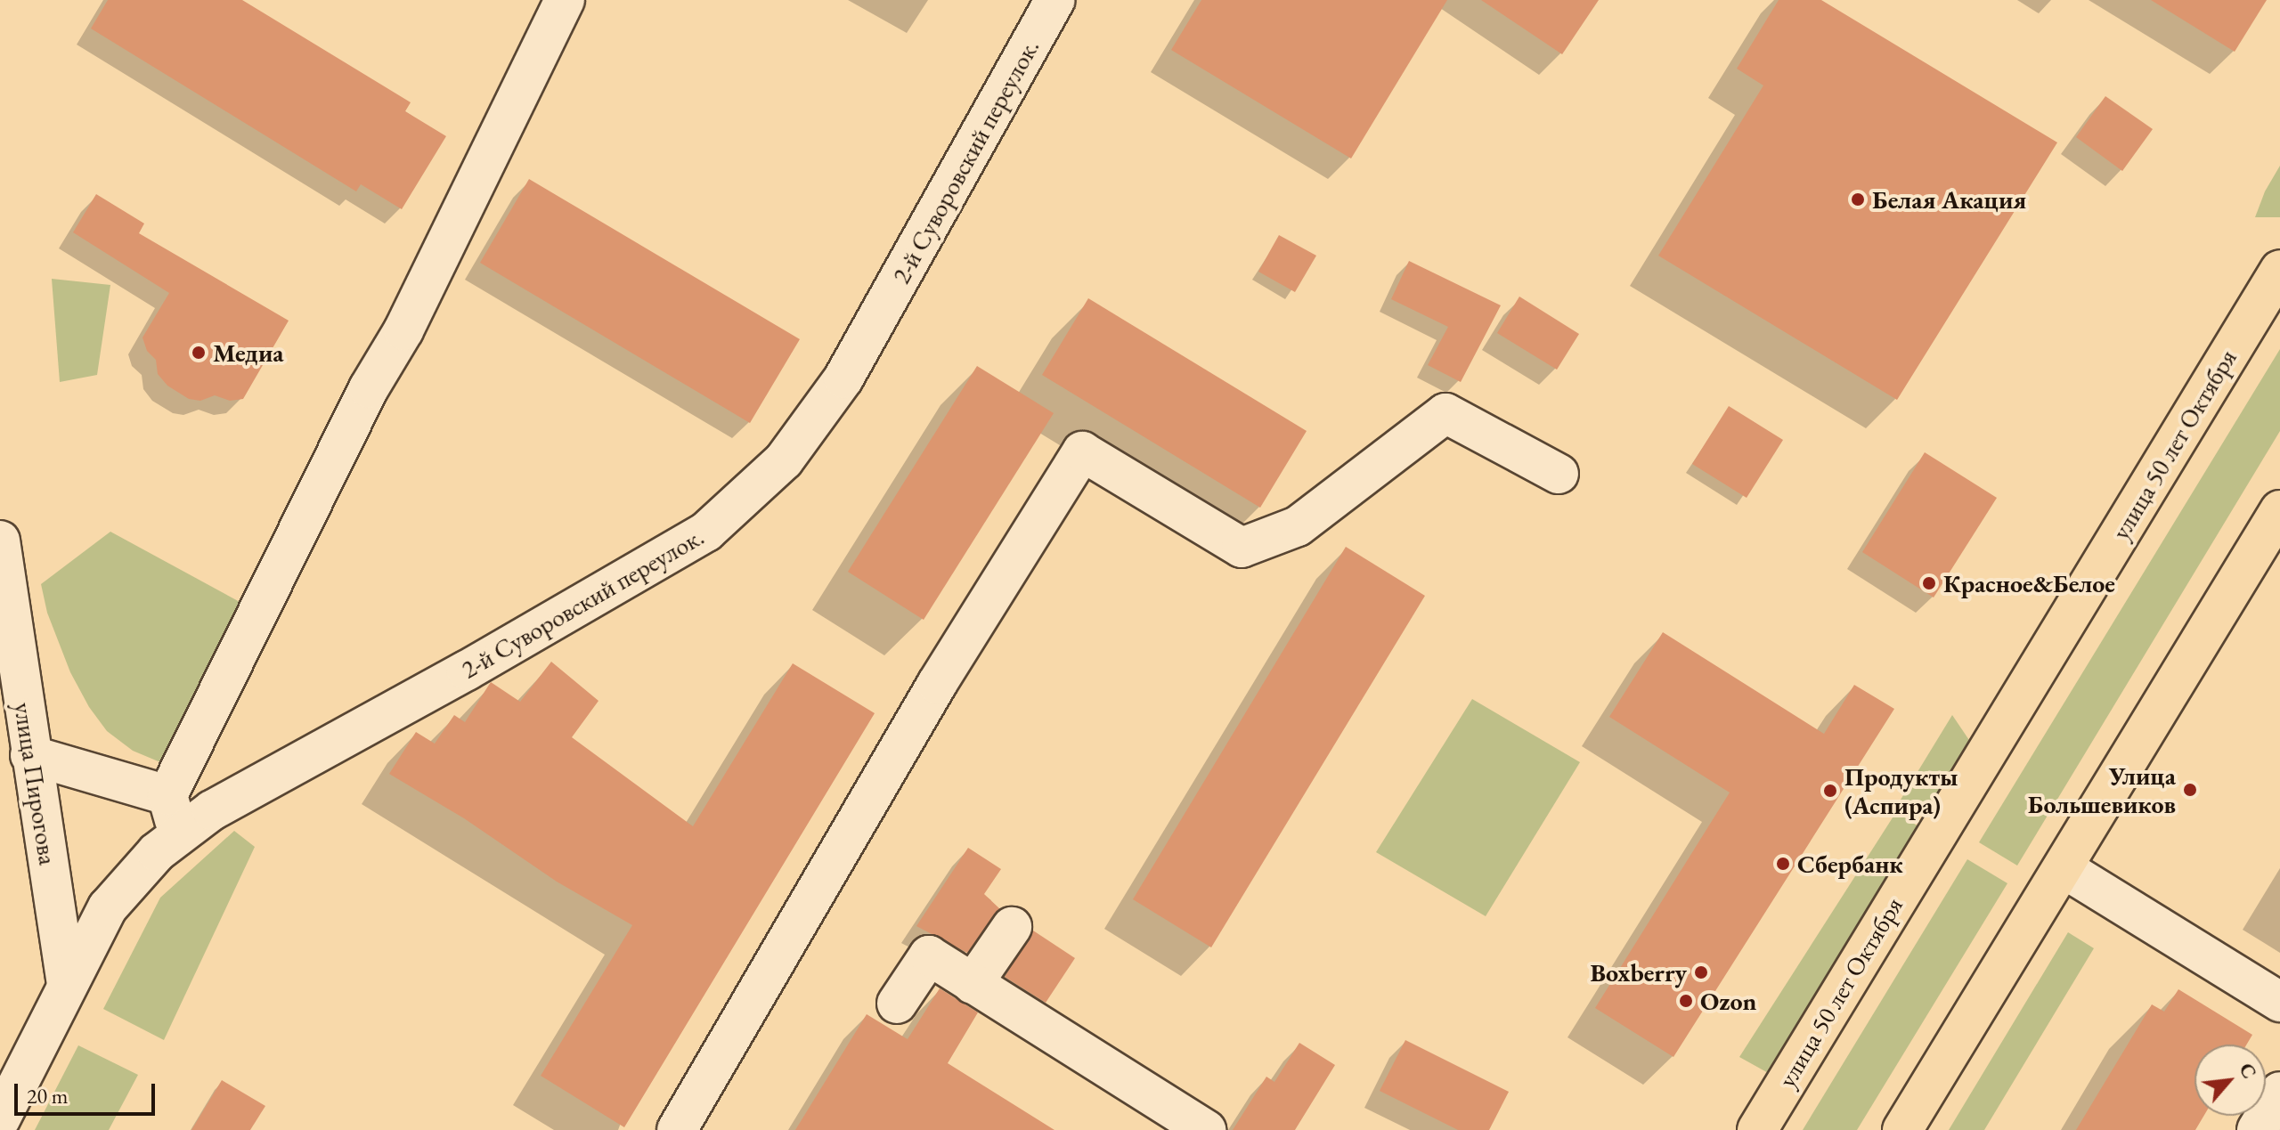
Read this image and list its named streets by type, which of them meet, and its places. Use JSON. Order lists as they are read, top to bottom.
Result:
{
  "streets": {
    "main road": ["улица 50 лет Октября"],
    "street": ["2-й Суворовский переулок.", "улица Пирогова"]
  },
  "crossings": [
    ["2-й Суворовский переулок.", "улица Пирогова"]
  ],
  "places": [
    "Белая Акация",
    "Медиа",
    "Красное&Белое",
    "Улица Большевиков",
    "Продукты (Аспира)",
    "Сбербанк",
    "Boxberry",
    "Ozon"
  ],
  "scale_bar": "20 m",
  "north": "top right"
}
